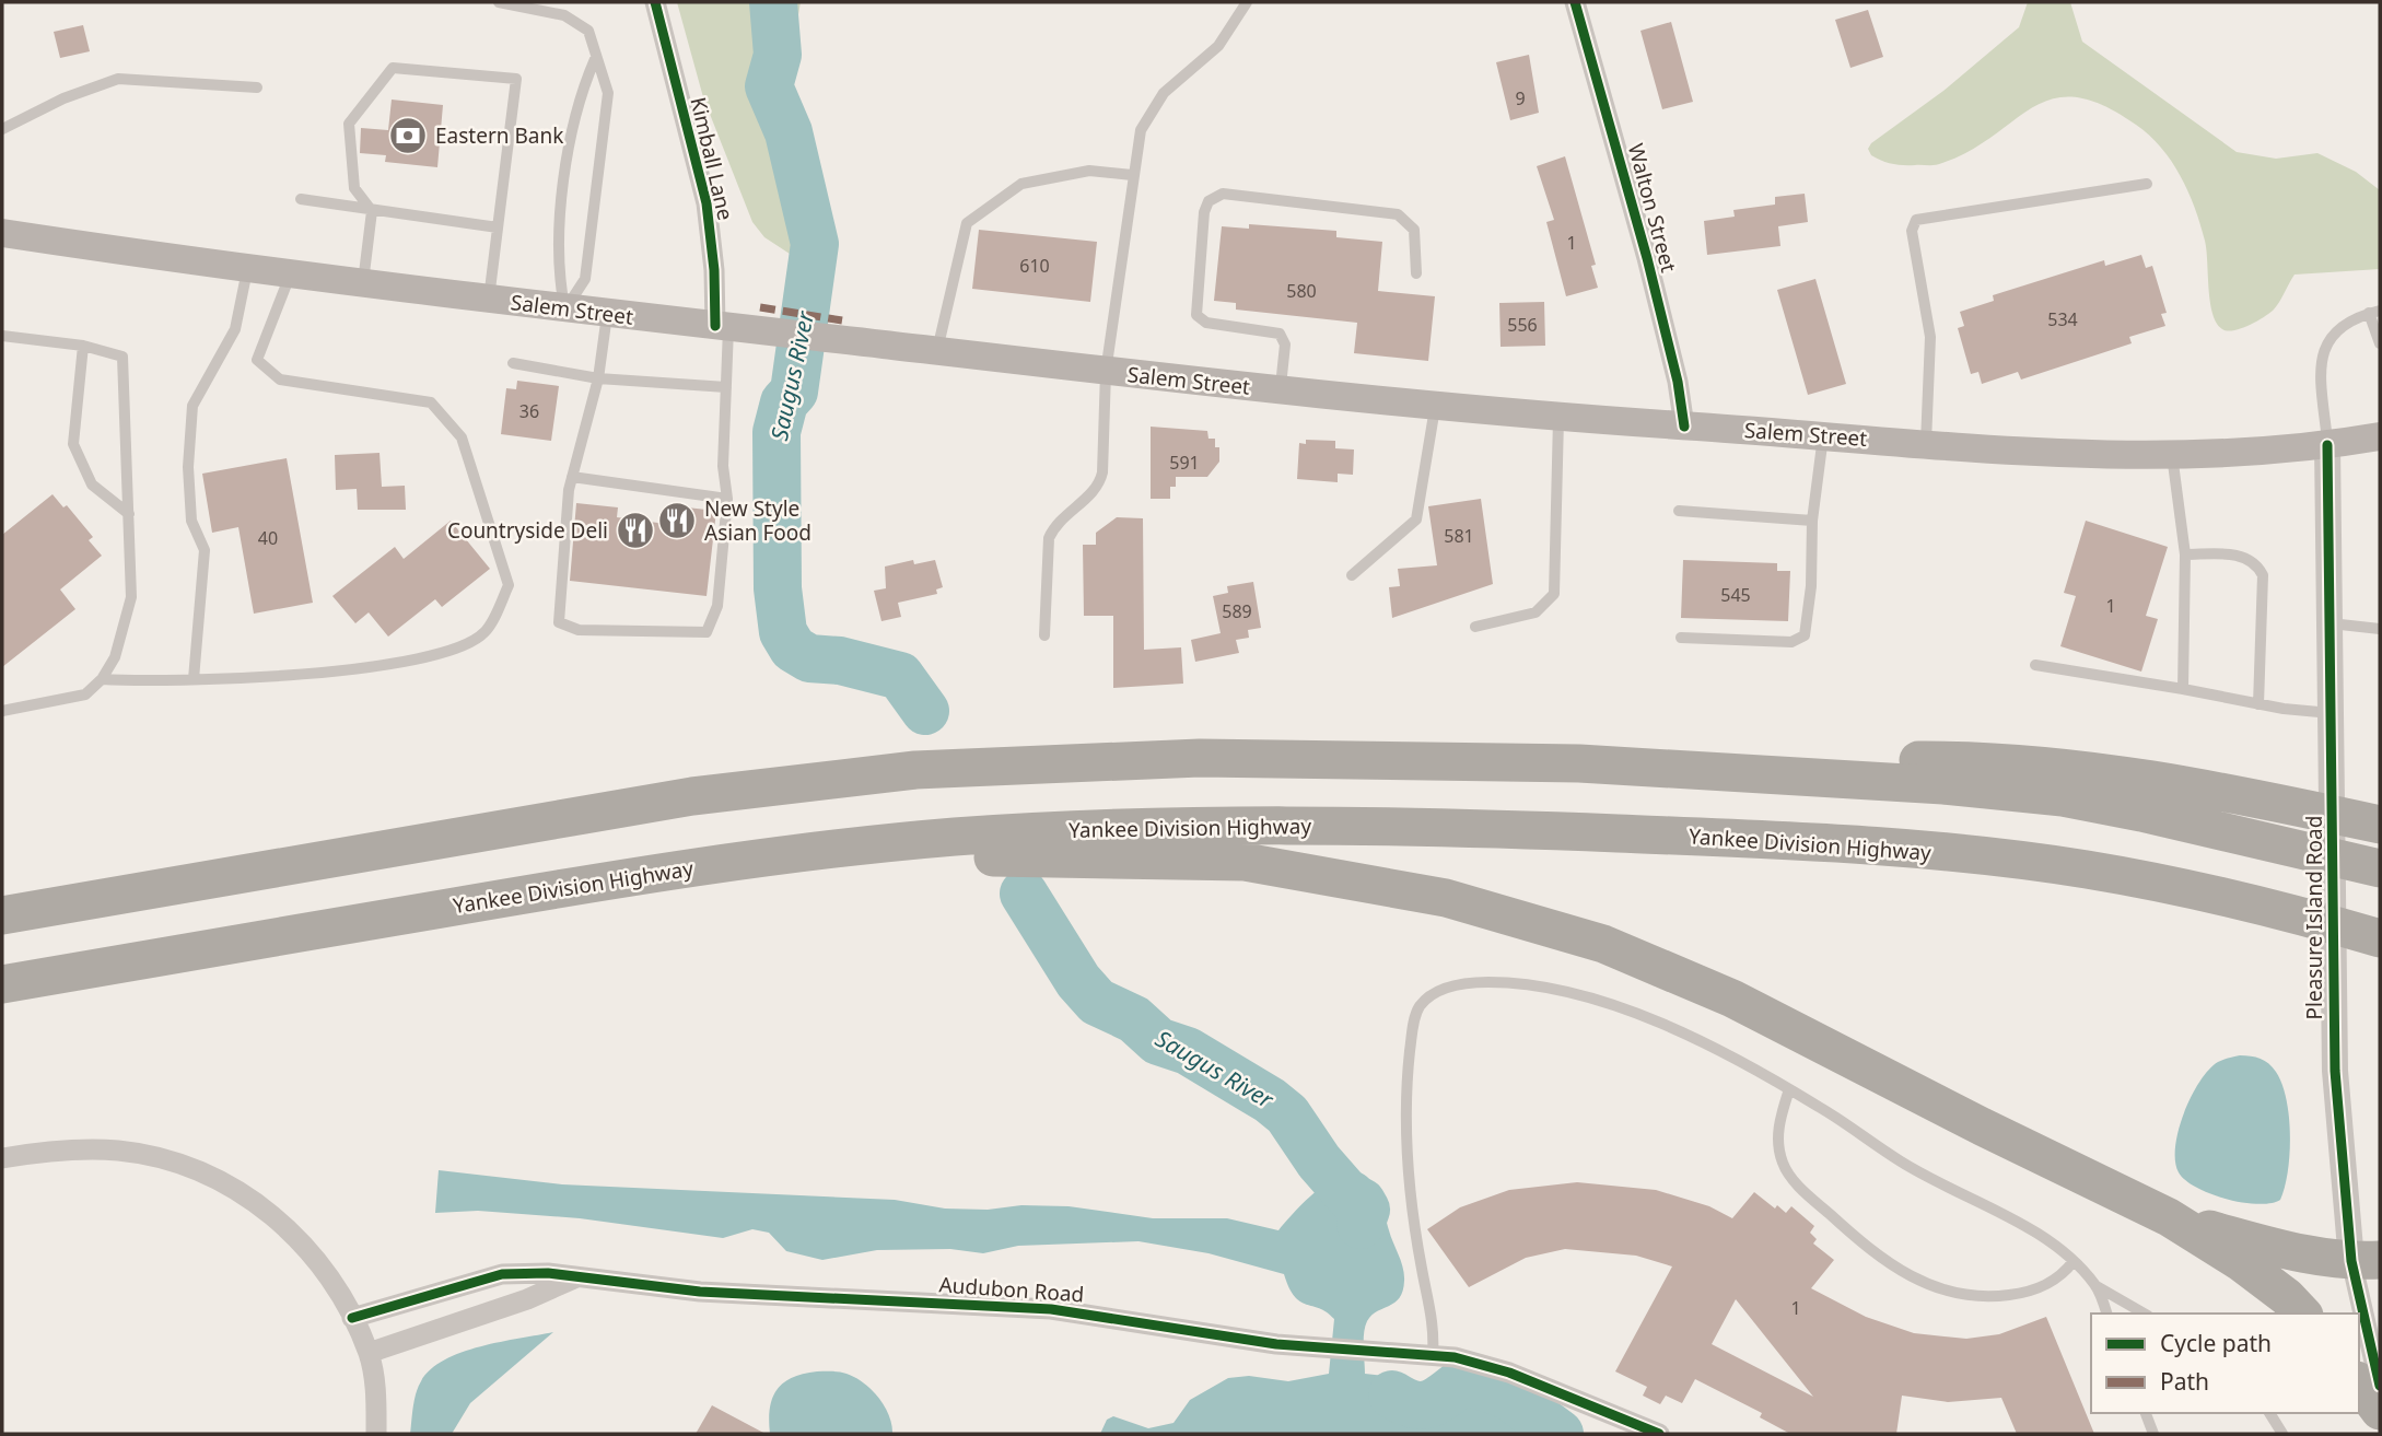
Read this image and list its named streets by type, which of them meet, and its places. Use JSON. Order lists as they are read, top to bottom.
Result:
{
  "streets": {
    "highway": ["Yankee Division Highway"],
    "main road": ["Salem Street"],
    "street": [
      "Kimball Lane",
      "Walton Street",
      "Pleasure Island Road",
      "Audubon Road"
    ]
  },
  "crossings": [
    ["Kimball Lane", "Salem Street"],
    ["Walton Street", "Salem Street"],
    ["Salem Street", "Pleasure Island Road"]
  ],
  "water": ["Saugus River"],
  "places": {
    "bank": ["Eastern Bank"],
    "restaurant": ["New Style Asian Food", "Countryside Deli"]
  },
  "house_numbers": [
    "9",
    "1",
    "610",
    "580",
    "534",
    "556",
    "36",
    "591",
    "581",
    "40",
    "545",
    "1",
    "589",
    "1"
  ],
  "legend": ["Cycle path", "Path"]
}
